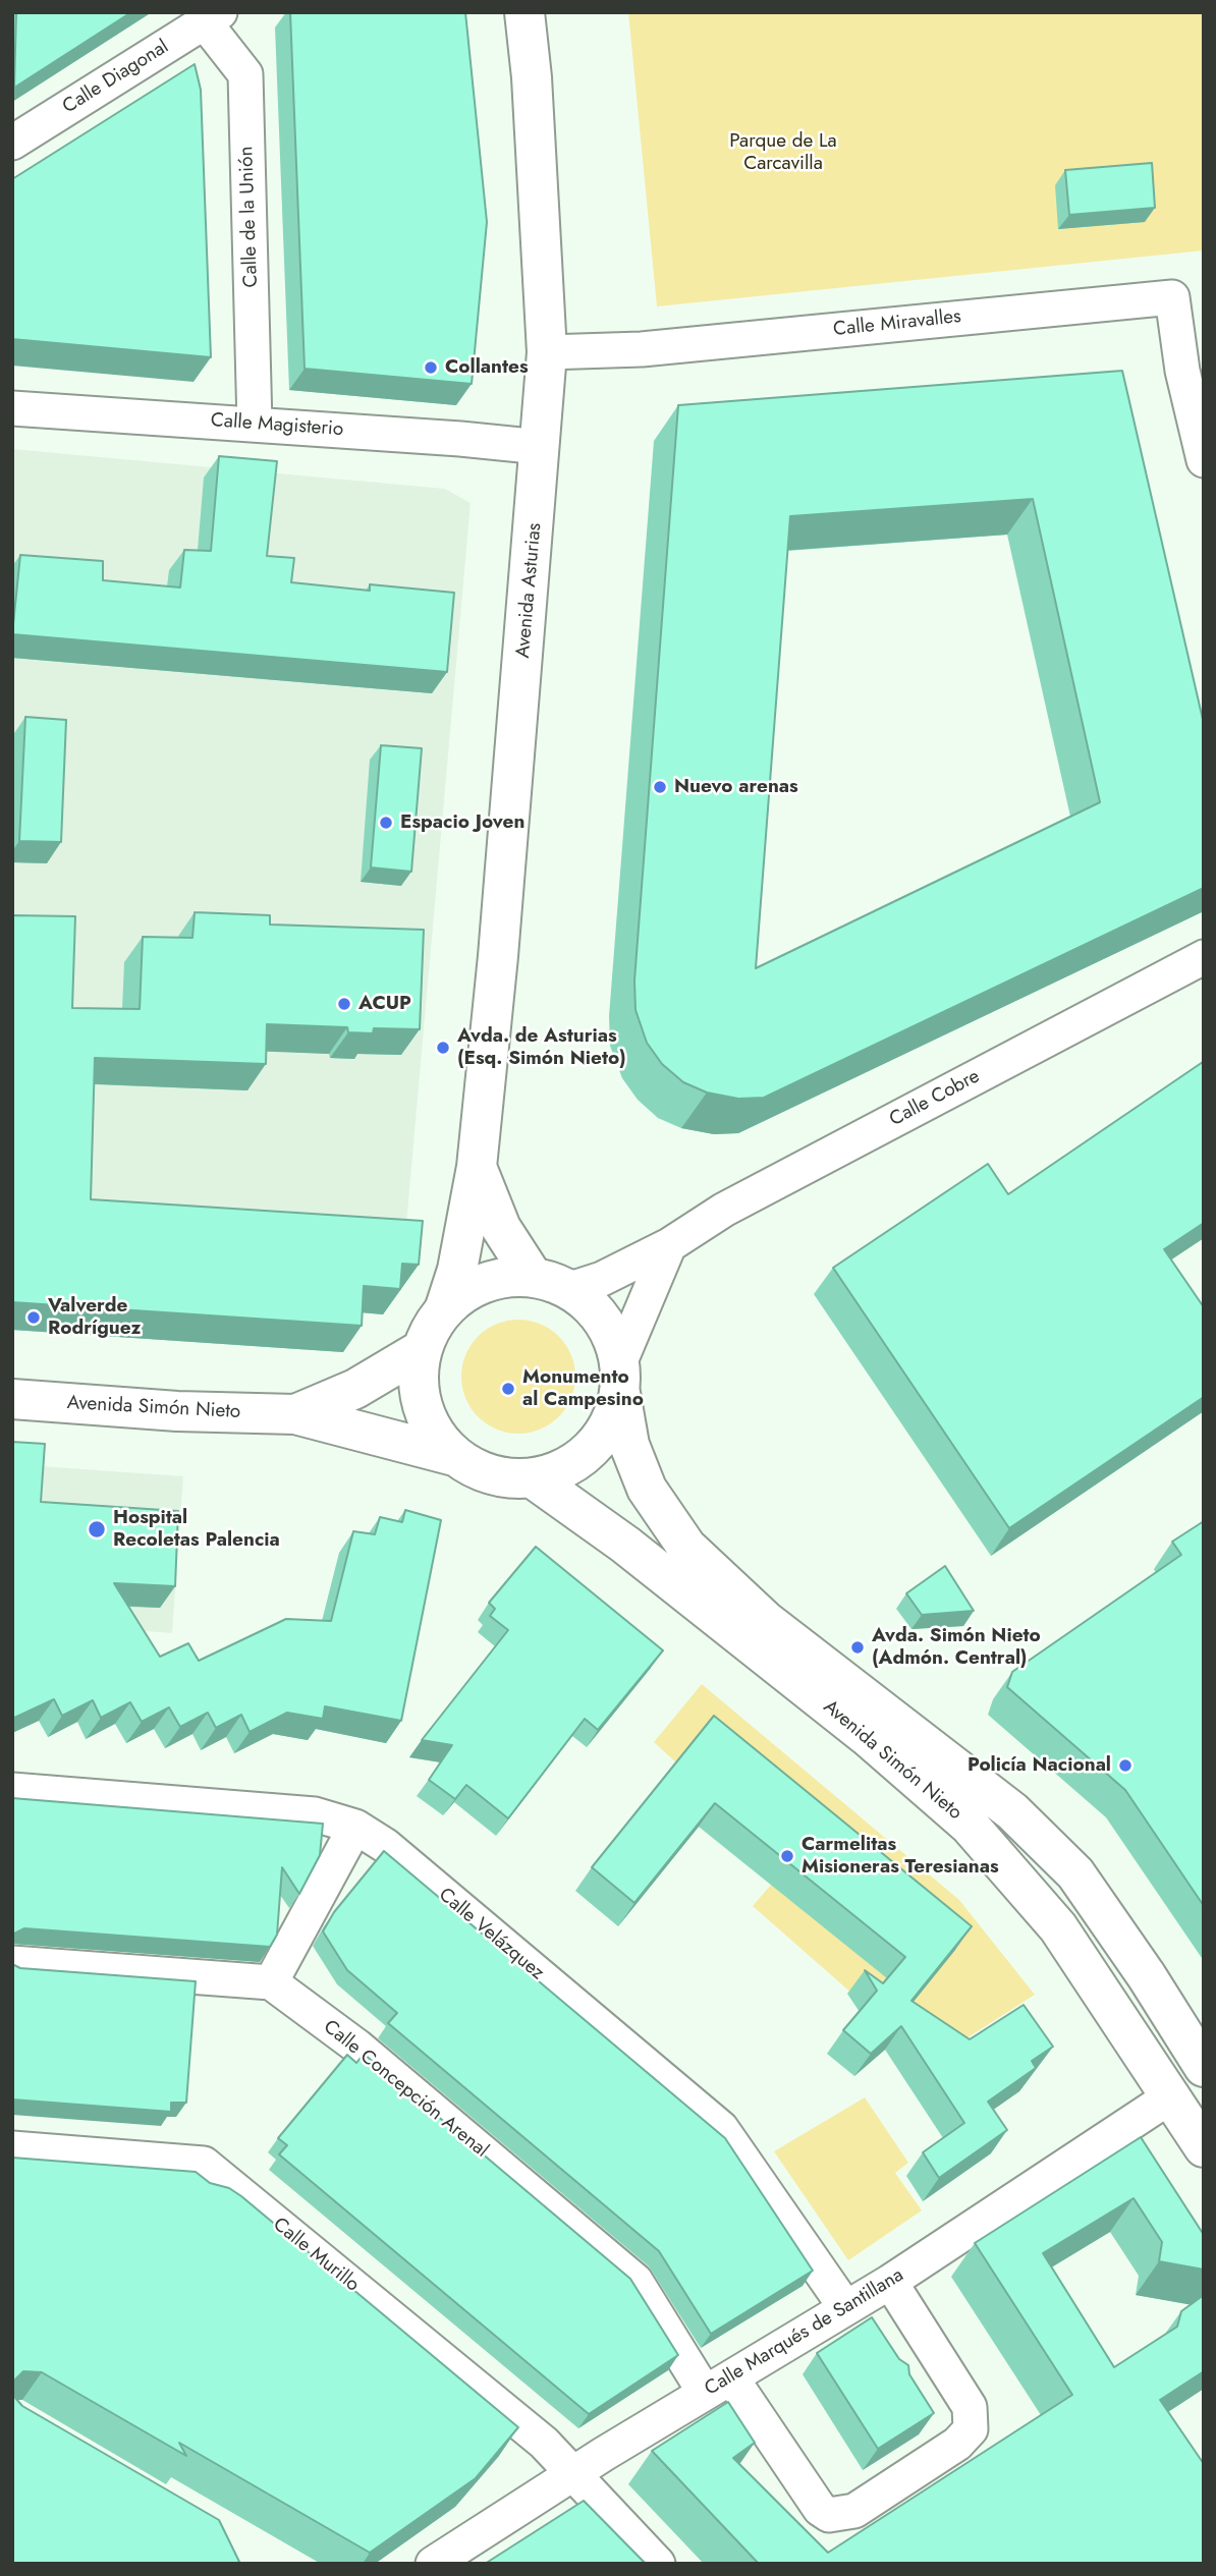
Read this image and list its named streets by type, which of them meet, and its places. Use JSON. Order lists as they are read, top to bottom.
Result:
{
  "streets": {
    "main road": ["Avenida Asturias", "Avenida Simón Nieto"],
    "street": [
      "Calle Diagonal",
      "Calle de la Unión",
      "Calle Miravalles",
      "Calle Magisterio",
      "Calle Cobre",
      "Calle Velázquez",
      "Calle Concepción Arenal",
      "Calle Murillo",
      "Calle Marqués de Santillana"
    ]
  },
  "crossings": [
    ["Calle Diagonal", "Calle de la Unión"],
    ["Calle de la Unión", "Calle Magisterio"],
    ["Calle Miravalles", "Avenida Asturias"],
    ["Calle Magisterio", "Avenida Asturias"],
    ["Avenida Asturias", "Calle Cobre"],
    ["Avenida Asturias", "Avenida Simón Nieto"],
    ["Calle Cobre", "Avenida Simón Nieto"],
    ["Avenida Simón Nieto", "Calle Marqués de Santillana"],
    ["Calle Velázquez", "Calle Marqués de Santillana"],
    ["Calle Concepción Arenal", "Calle Marqués de Santillana"],
    ["Calle Murillo", "Calle Marqués de Santillana"]
  ],
  "parks": ["Parque de La Carcavilla"],
  "places": [
    "Collantes",
    "Nuevo arenas",
    "Espacio Joven",
    "ACUP",
    "Avda. de Asturias (Esq. Simón Nieto)",
    "Valverde Rodríguez",
    "Monumento al Campesino",
    "Hospital Recoletas Palencia",
    "Avda. Simón Nieto (Admón. Central)",
    "Policía Nacional",
    "Carmelitas Misioneras Teresianas"
  ]
}
